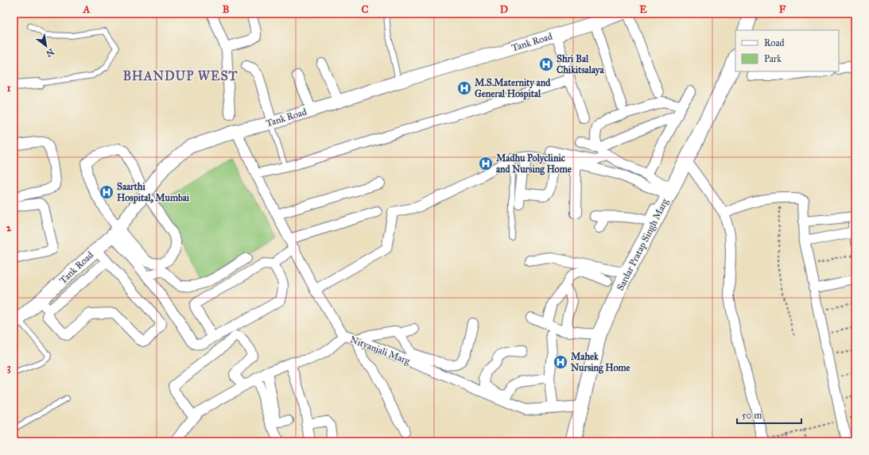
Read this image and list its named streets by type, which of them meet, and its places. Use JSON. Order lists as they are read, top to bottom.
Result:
{
  "streets": {
    "main road": ["Sardar Pratap Singh Marg"],
    "street": ["Tank Road", "Nityanjali Marg"]
  },
  "crossings": [
    ["Tank Road", "Nityanjali Marg"],
    ["Sardar Pratap Singh Marg", "Nityanjali Marg"]
  ],
  "districts": ["BHANDUP WEST"],
  "places": {
    "hospital": [
      "Shri Bal Chikitsalaya",
      "M.S.Maternity and General Hospital",
      "Madhu Polyclinic and Nursing Home",
      "Saarthi Hospital, Mumbai",
      "Mahek Nursing Home"
    ]
  },
  "legend": ["Road", "Park"],
  "scale_bar": "50 m",
  "north": "bottom right",
  "grid": {
    "columns": [
      "A",
      "B",
      "C",
      "D",
      "E",
      "F"
    ],
    "rows": ["1", "2", "3"]
  }
}
